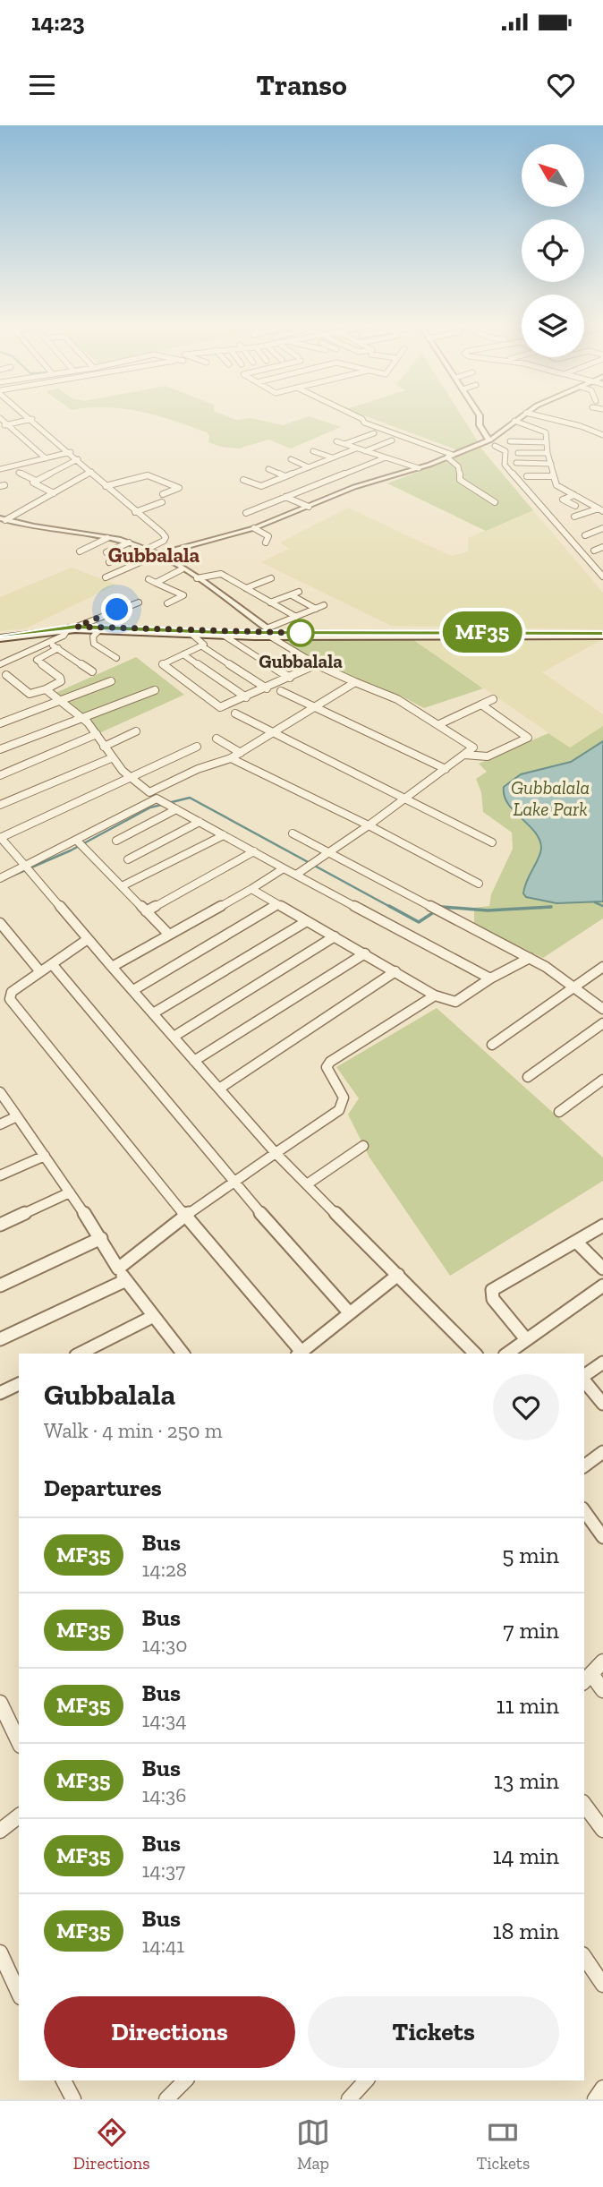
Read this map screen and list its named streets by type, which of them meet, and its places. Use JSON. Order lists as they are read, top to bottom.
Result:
{
  "districts": ["Gubbalala"],
  "parks": ["Gubbalala Lake Park"],
  "places": ["Gubbalala"],
  "lines": ["bus line MF35"],
  "north": "top left",
  "page": {
    "status": "14:23",
    "header": "Transo",
    "on_map": "MF35",
    "heading": [
      ["Gubbalala", "Walk · 4 min · 250 m"],
      "Departures"
    ],
    "list": [
      {
        "mark": "MF35",
        "name": "Bus",
        "note": "14:28",
        "value": "5 min"
      },
      {
        "mark": "MF35",
        "name": "Bus",
        "note": "14:30",
        "value": "7 min"
      },
      {
        "mark": "MF35",
        "name": "Bus",
        "note": "14:34",
        "value": "11 min"
      },
      {
        "mark": "MF35",
        "name": "Bus",
        "note": "14:36",
        "value": "13 min"
      },
      {
        "mark": "MF35",
        "name": "Bus",
        "note": "14:37",
        "value": "14 min"
      },
      {
        "mark": "MF35",
        "name": "Bus",
        "note": "14:41",
        "value": "18 min"
      }
    ],
    "buttons": ["Directions", "Tickets"],
    "tabs": ["Directions", "Map", "Tickets"]
  }
}
